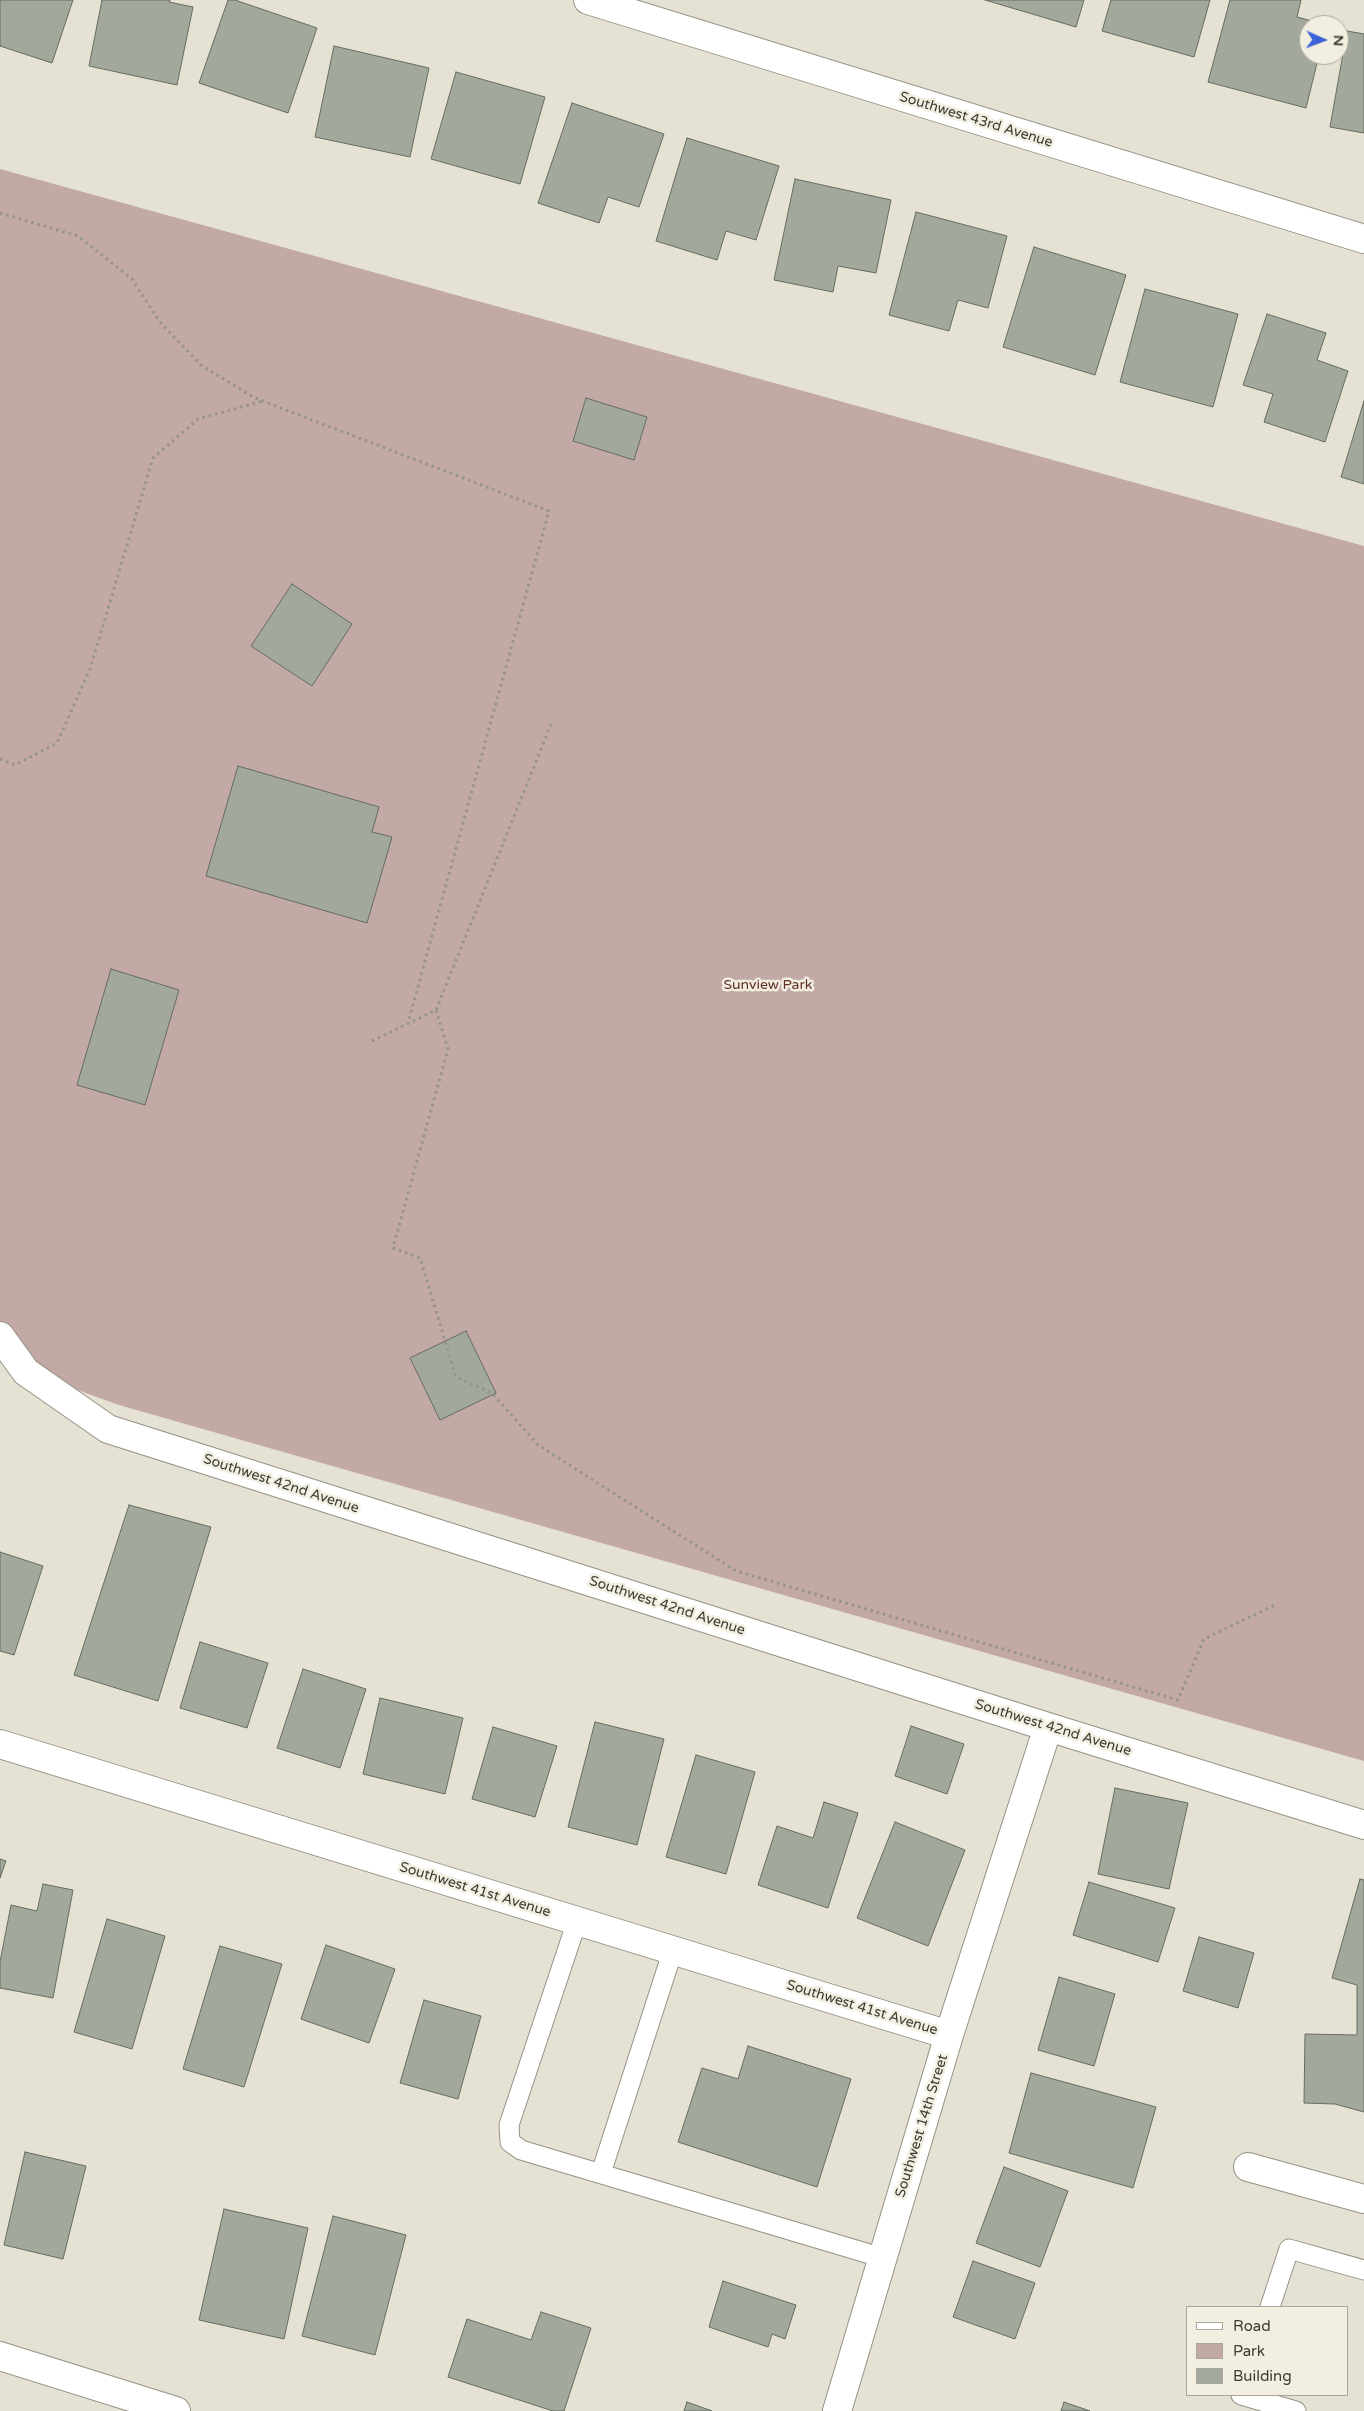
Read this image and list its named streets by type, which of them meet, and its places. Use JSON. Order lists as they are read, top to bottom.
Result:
{
  "streets": {
    "street": [
      "Southwest 43rd Avenue",
      "Southwest 42nd Avenue",
      "Southwest 41st Avenue",
      "Southwest 14th Street"
    ]
  },
  "crossings": [
    ["Southwest 42nd Avenue", "Southwest 14th Street"],
    ["Southwest 41st Avenue", "Southwest 14th Street"]
  ],
  "parks": ["Sunview Park"],
  "legend": ["Road", "Park", "Building"],
  "north": "right"
}
